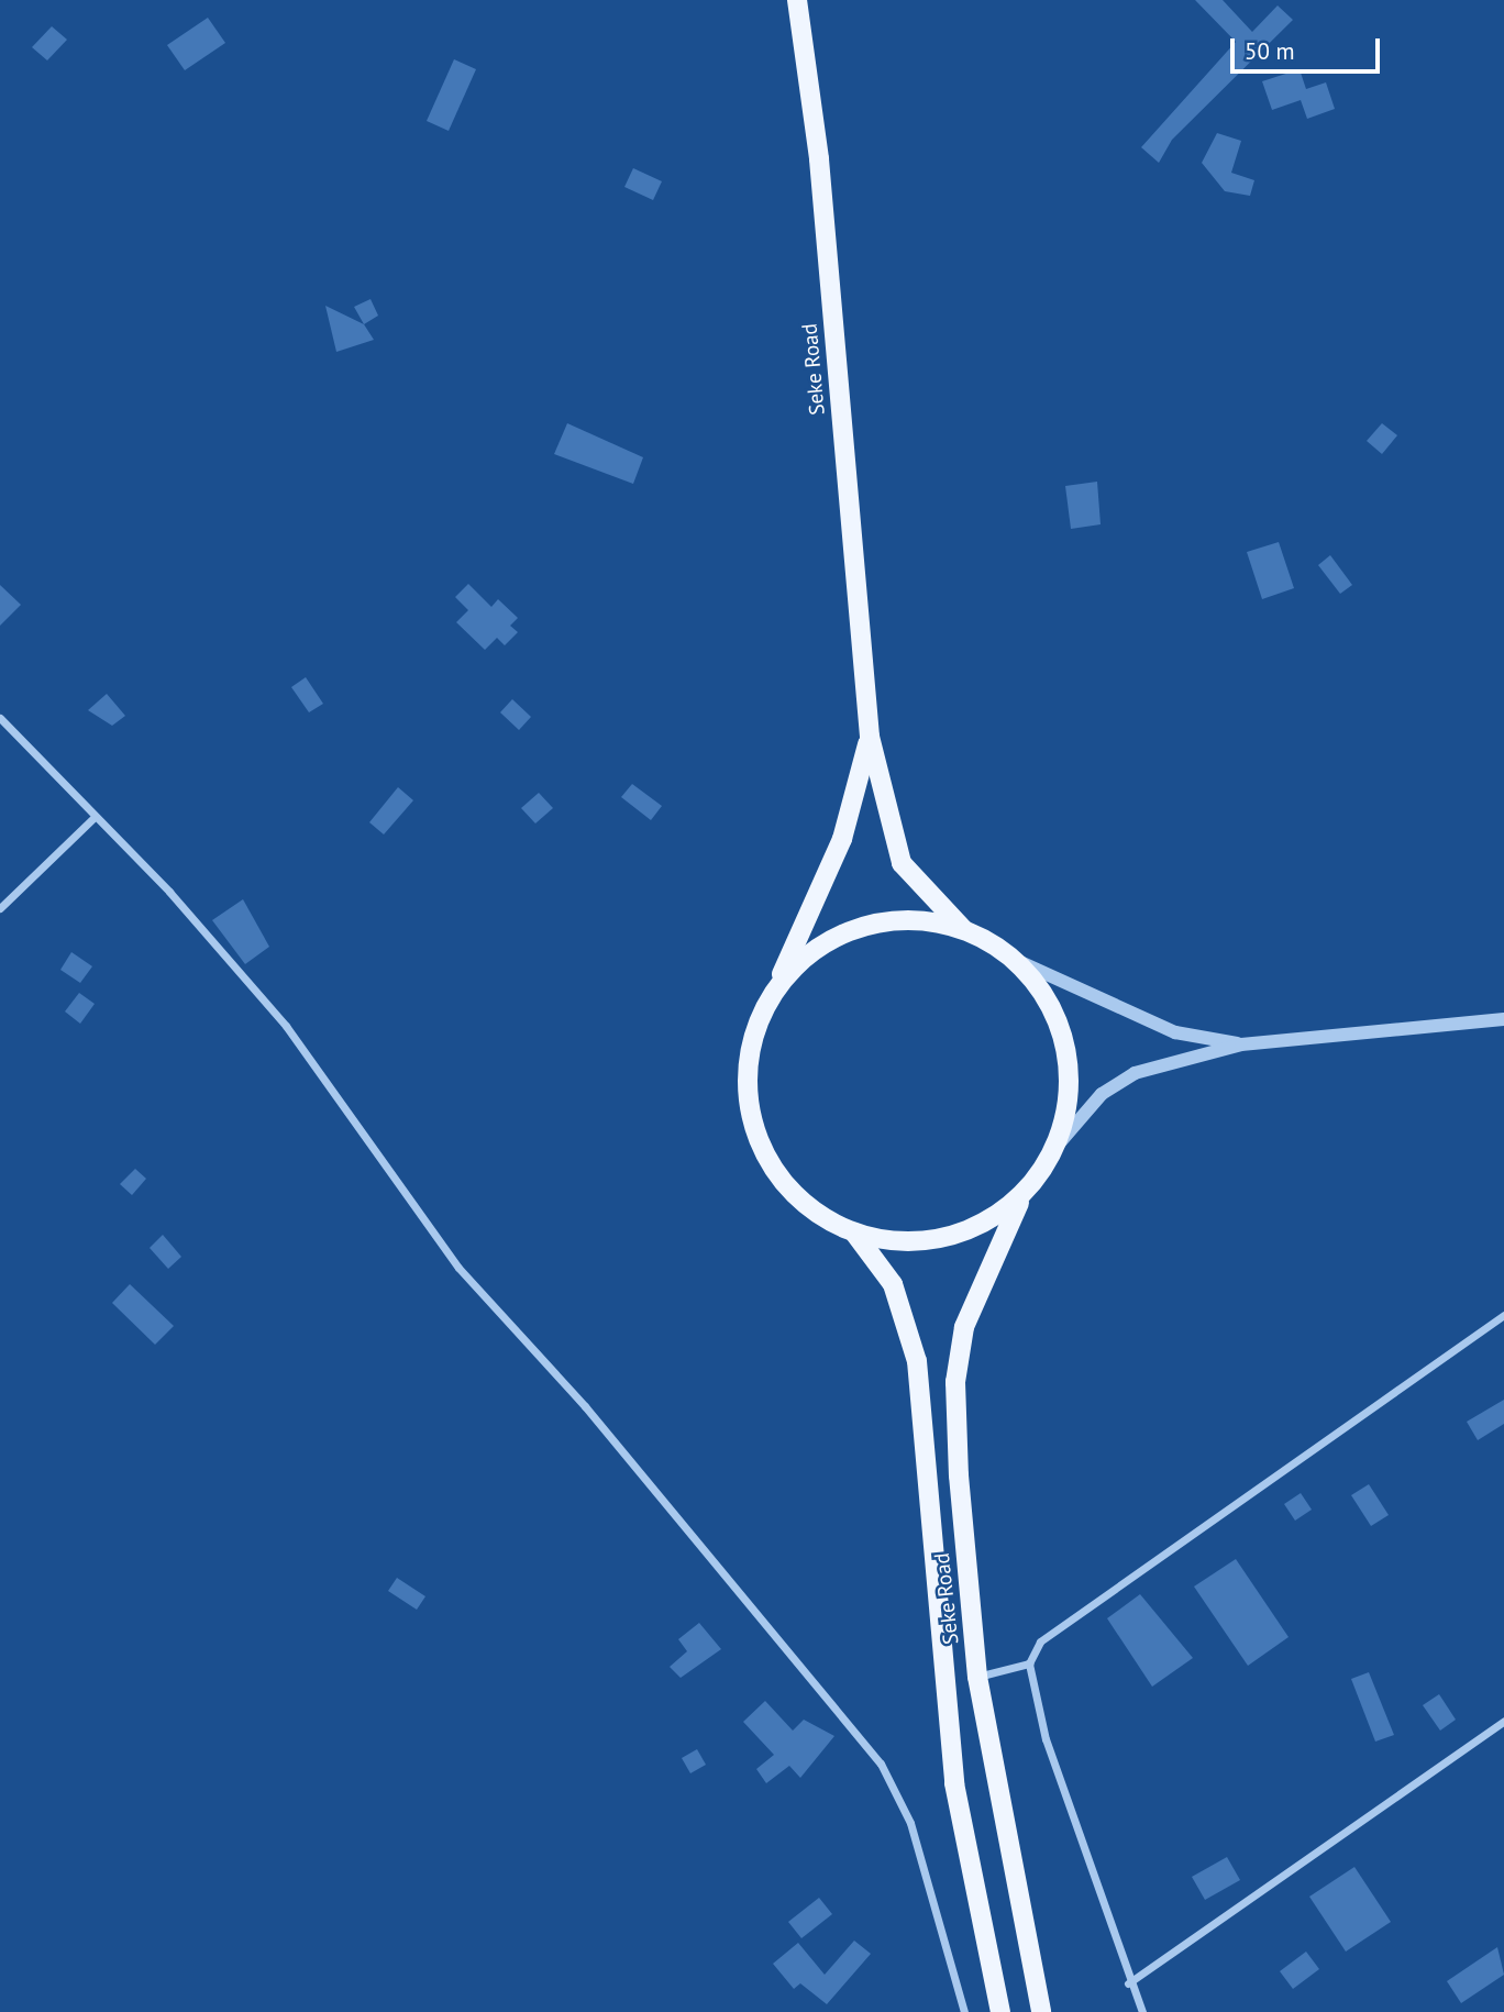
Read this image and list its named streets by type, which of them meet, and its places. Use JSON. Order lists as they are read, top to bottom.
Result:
{
  "streets": {
    "main road": ["Seke Road"]
  },
  "scale_bar": "50 m"
}
